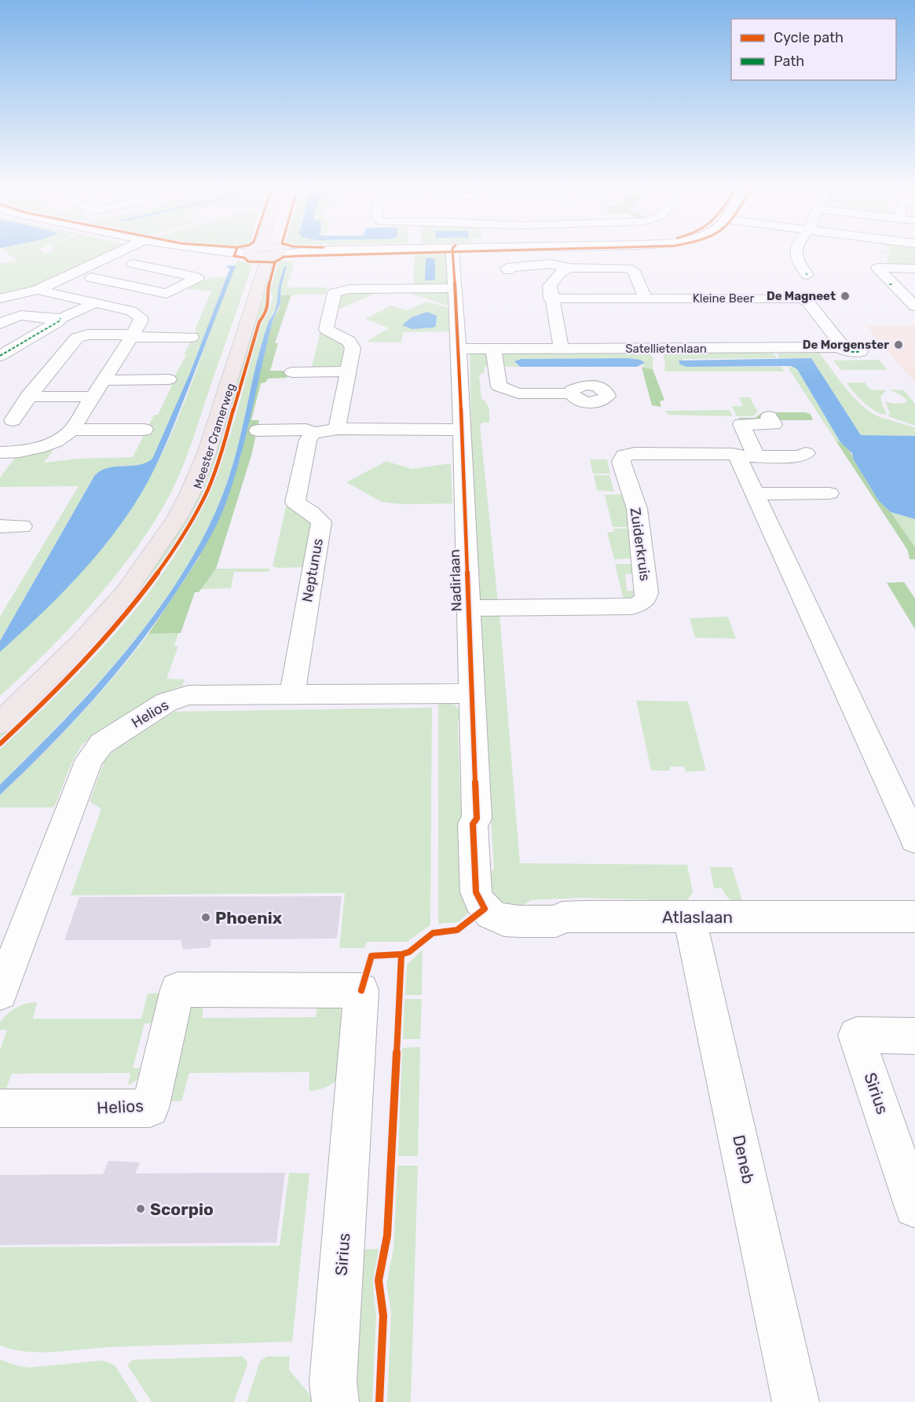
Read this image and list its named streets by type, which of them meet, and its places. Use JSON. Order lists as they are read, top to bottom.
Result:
{
  "streets": {
    "main road": ["Meester Cramerweg"],
    "street": [
      "Kleine Beer",
      "Satellietenlaan",
      "Zuiderkruis",
      "Neptunus",
      "Nadirlaan",
      "Helios",
      "Atlaslaan",
      "Sirius",
      "Deneb"
    ]
  },
  "crossings": [
    ["Kleine Beer", "Satellietenlaan"],
    ["Satellietenlaan", "Nadirlaan"],
    ["Zuiderkruis", "Nadirlaan"],
    ["Neptunus", "Helios"],
    ["Nadirlaan", "Helios"],
    ["Nadirlaan", "Atlaslaan"],
    ["Helios", "Sirius"],
    ["Atlaslaan", "Deneb"]
  ],
  "places": [
    "De Magneet",
    "De Morgenster",
    "Phoenix",
    "Scorpio"
  ],
  "legend": ["Cycle path", "Path"]
}
